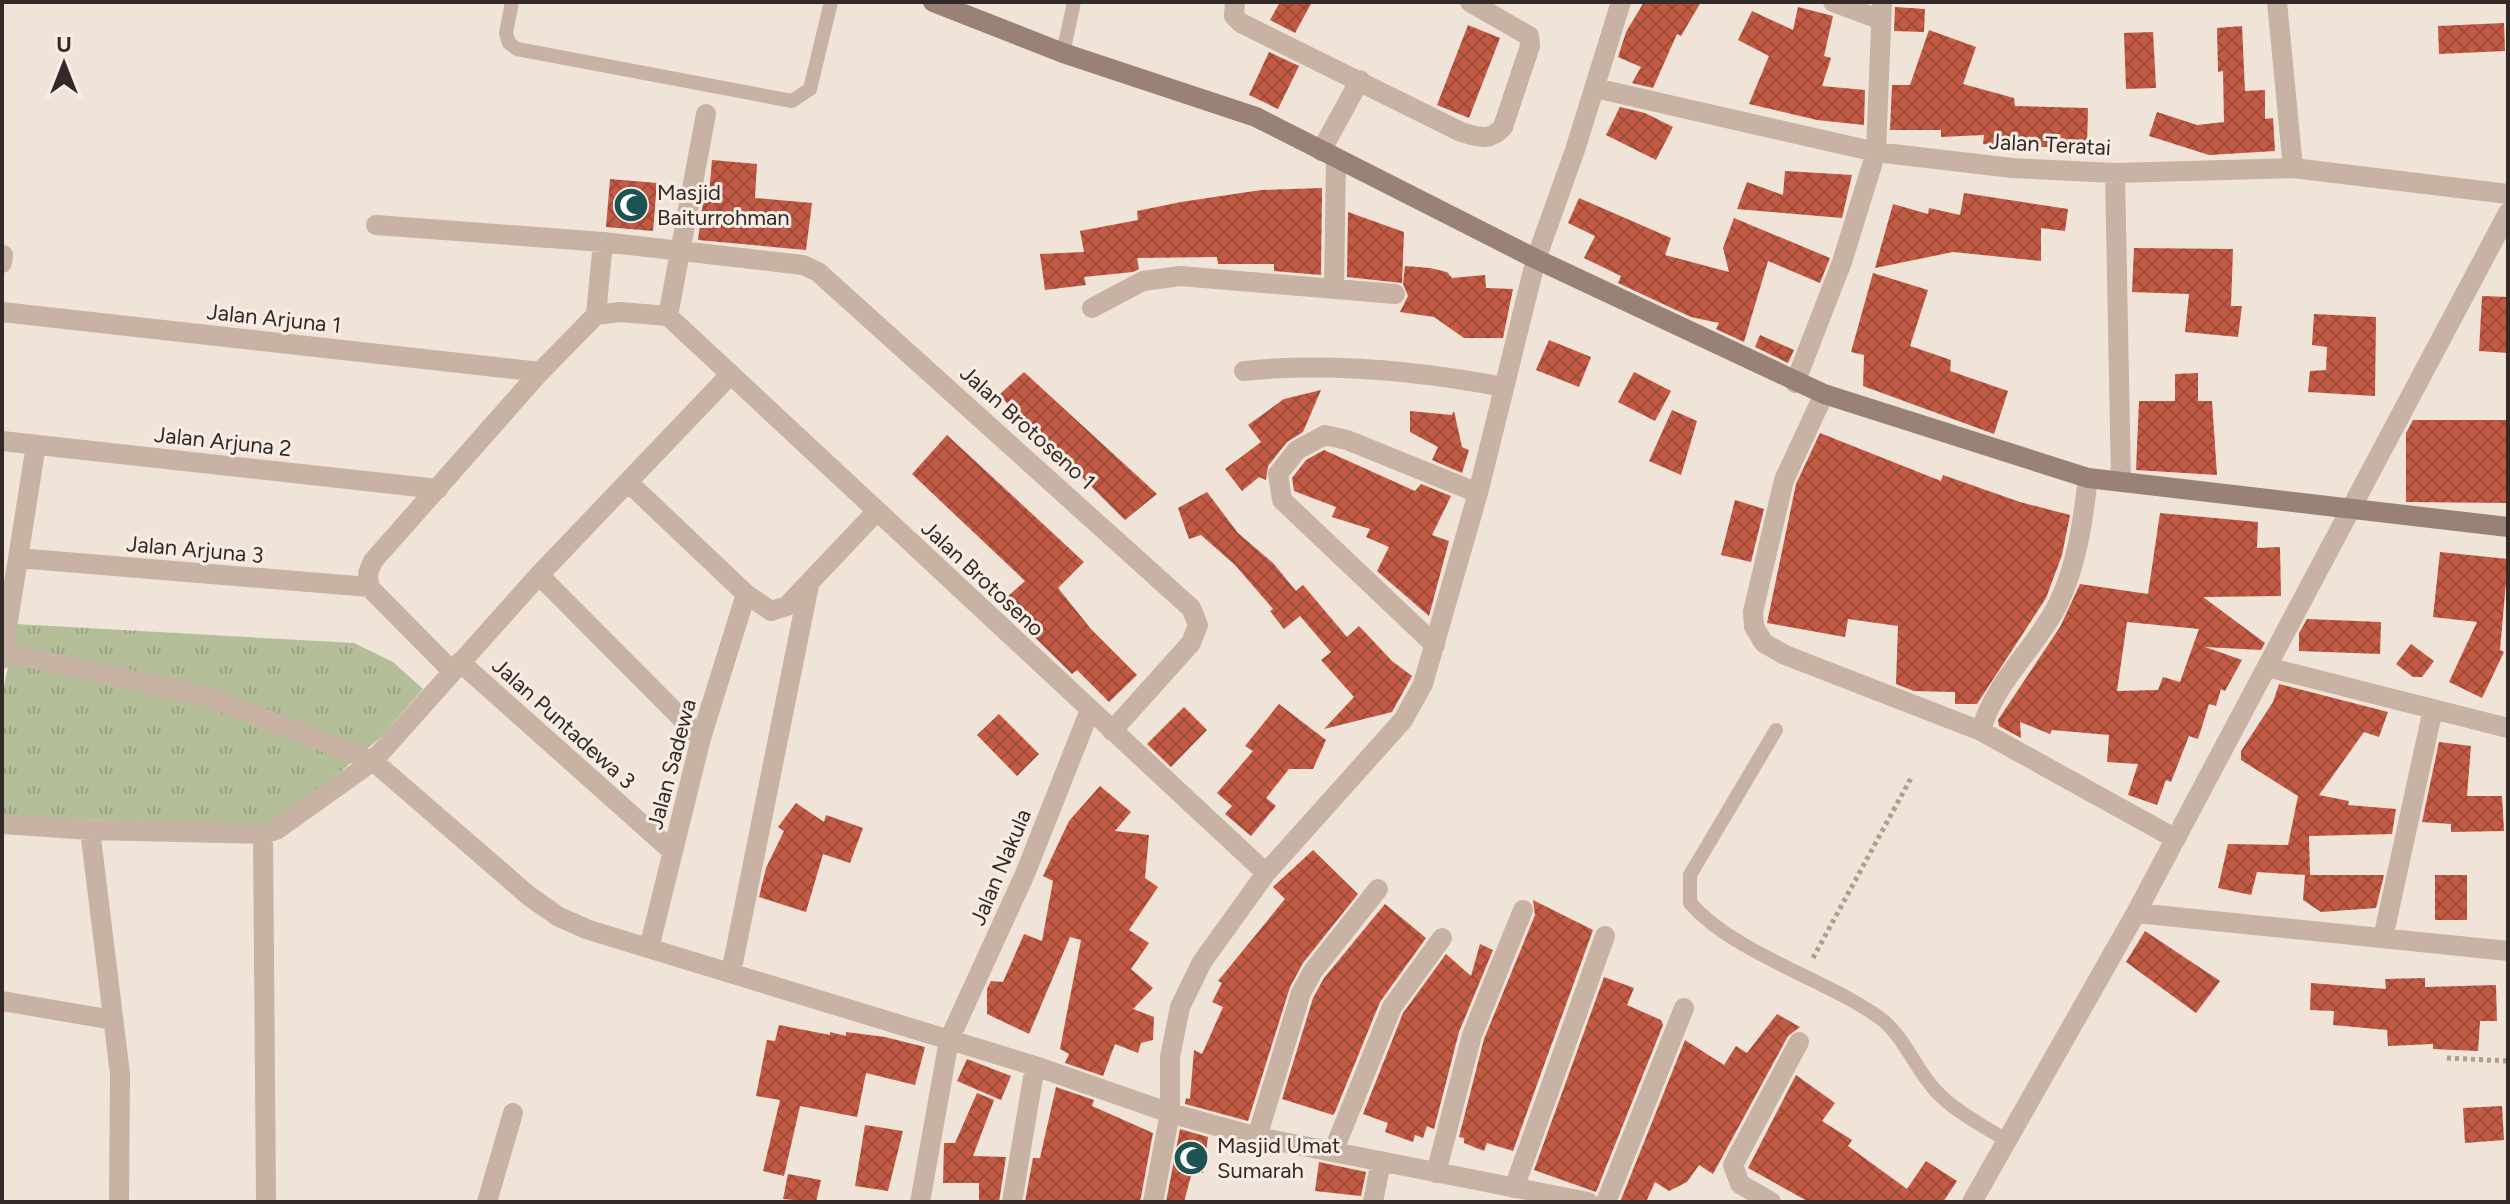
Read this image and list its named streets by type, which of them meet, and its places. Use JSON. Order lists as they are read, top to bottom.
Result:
{
  "streets": {
    "street": [
      "Jalan Teratai",
      "Jalan Arjuna 1",
      "Jalan Brotoseno 1",
      "Jalan Arjuna 2",
      "Jalan Arjuna 3",
      "Jalan Brotoseno",
      "Jalan Puntadewa 3",
      "Jalan Sadewa",
      "Jalan Nakula"
    ]
  },
  "crossings": [
    ["Jalan Brotoseno 1", "Jalan Brotoseno"],
    ["Jalan Arjuna 3", "Jalan Puntadewa 3"],
    ["Jalan Brotoseno", "Jalan Nakula"],
    ["Jalan Puntadewa 3", "Jalan Sadewa"]
  ],
  "places": {
    "mosque": ["Masjid Baiturrohman", "Masjid Umat Sumarah"]
  },
  "north": "top"
}
